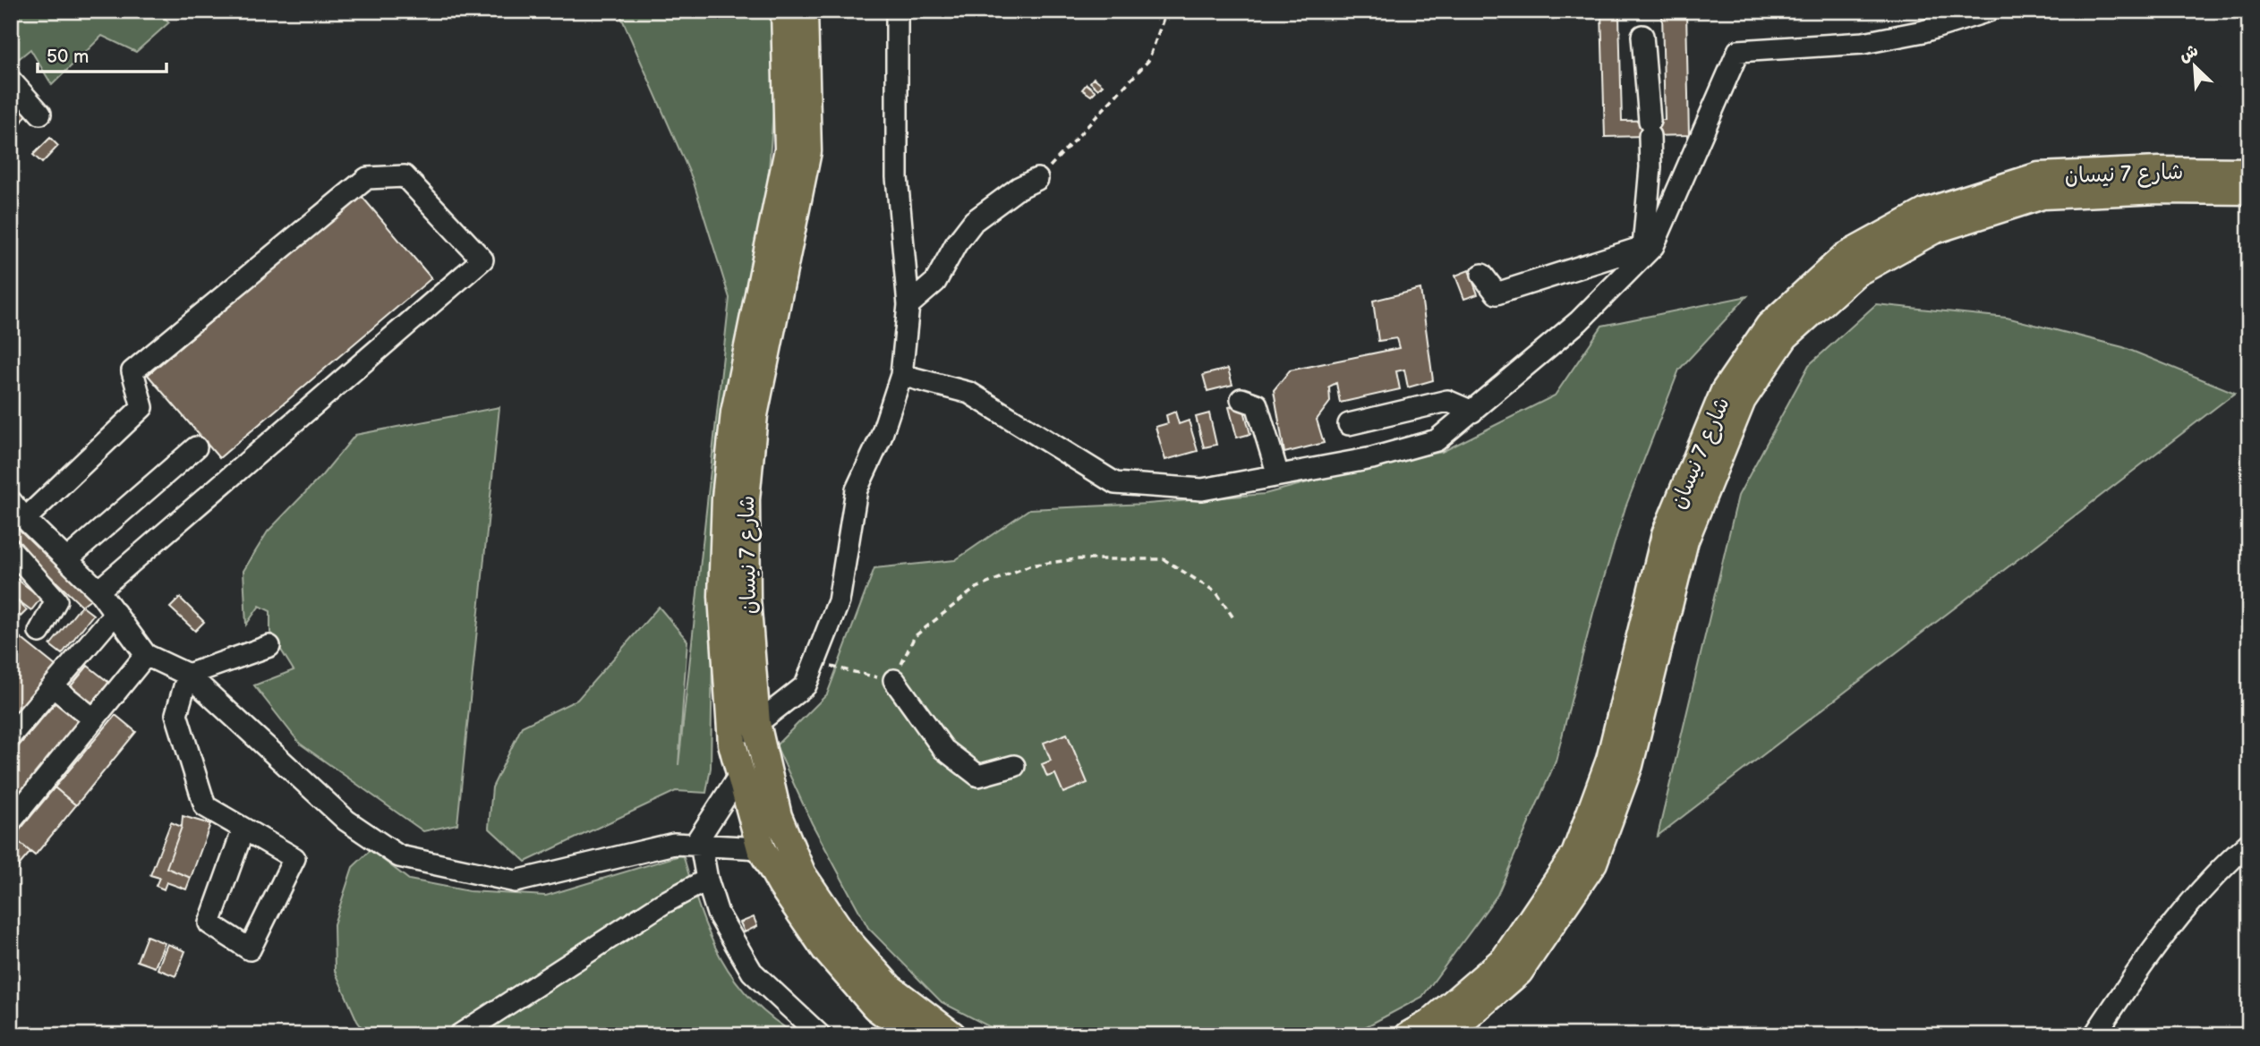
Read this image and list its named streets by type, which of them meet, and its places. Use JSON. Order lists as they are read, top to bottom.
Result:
{
  "streets": {
    "main road": ["شارع 7 نيسان"]
  },
  "scale_bar": "50 m",
  "north": "top left"
}
